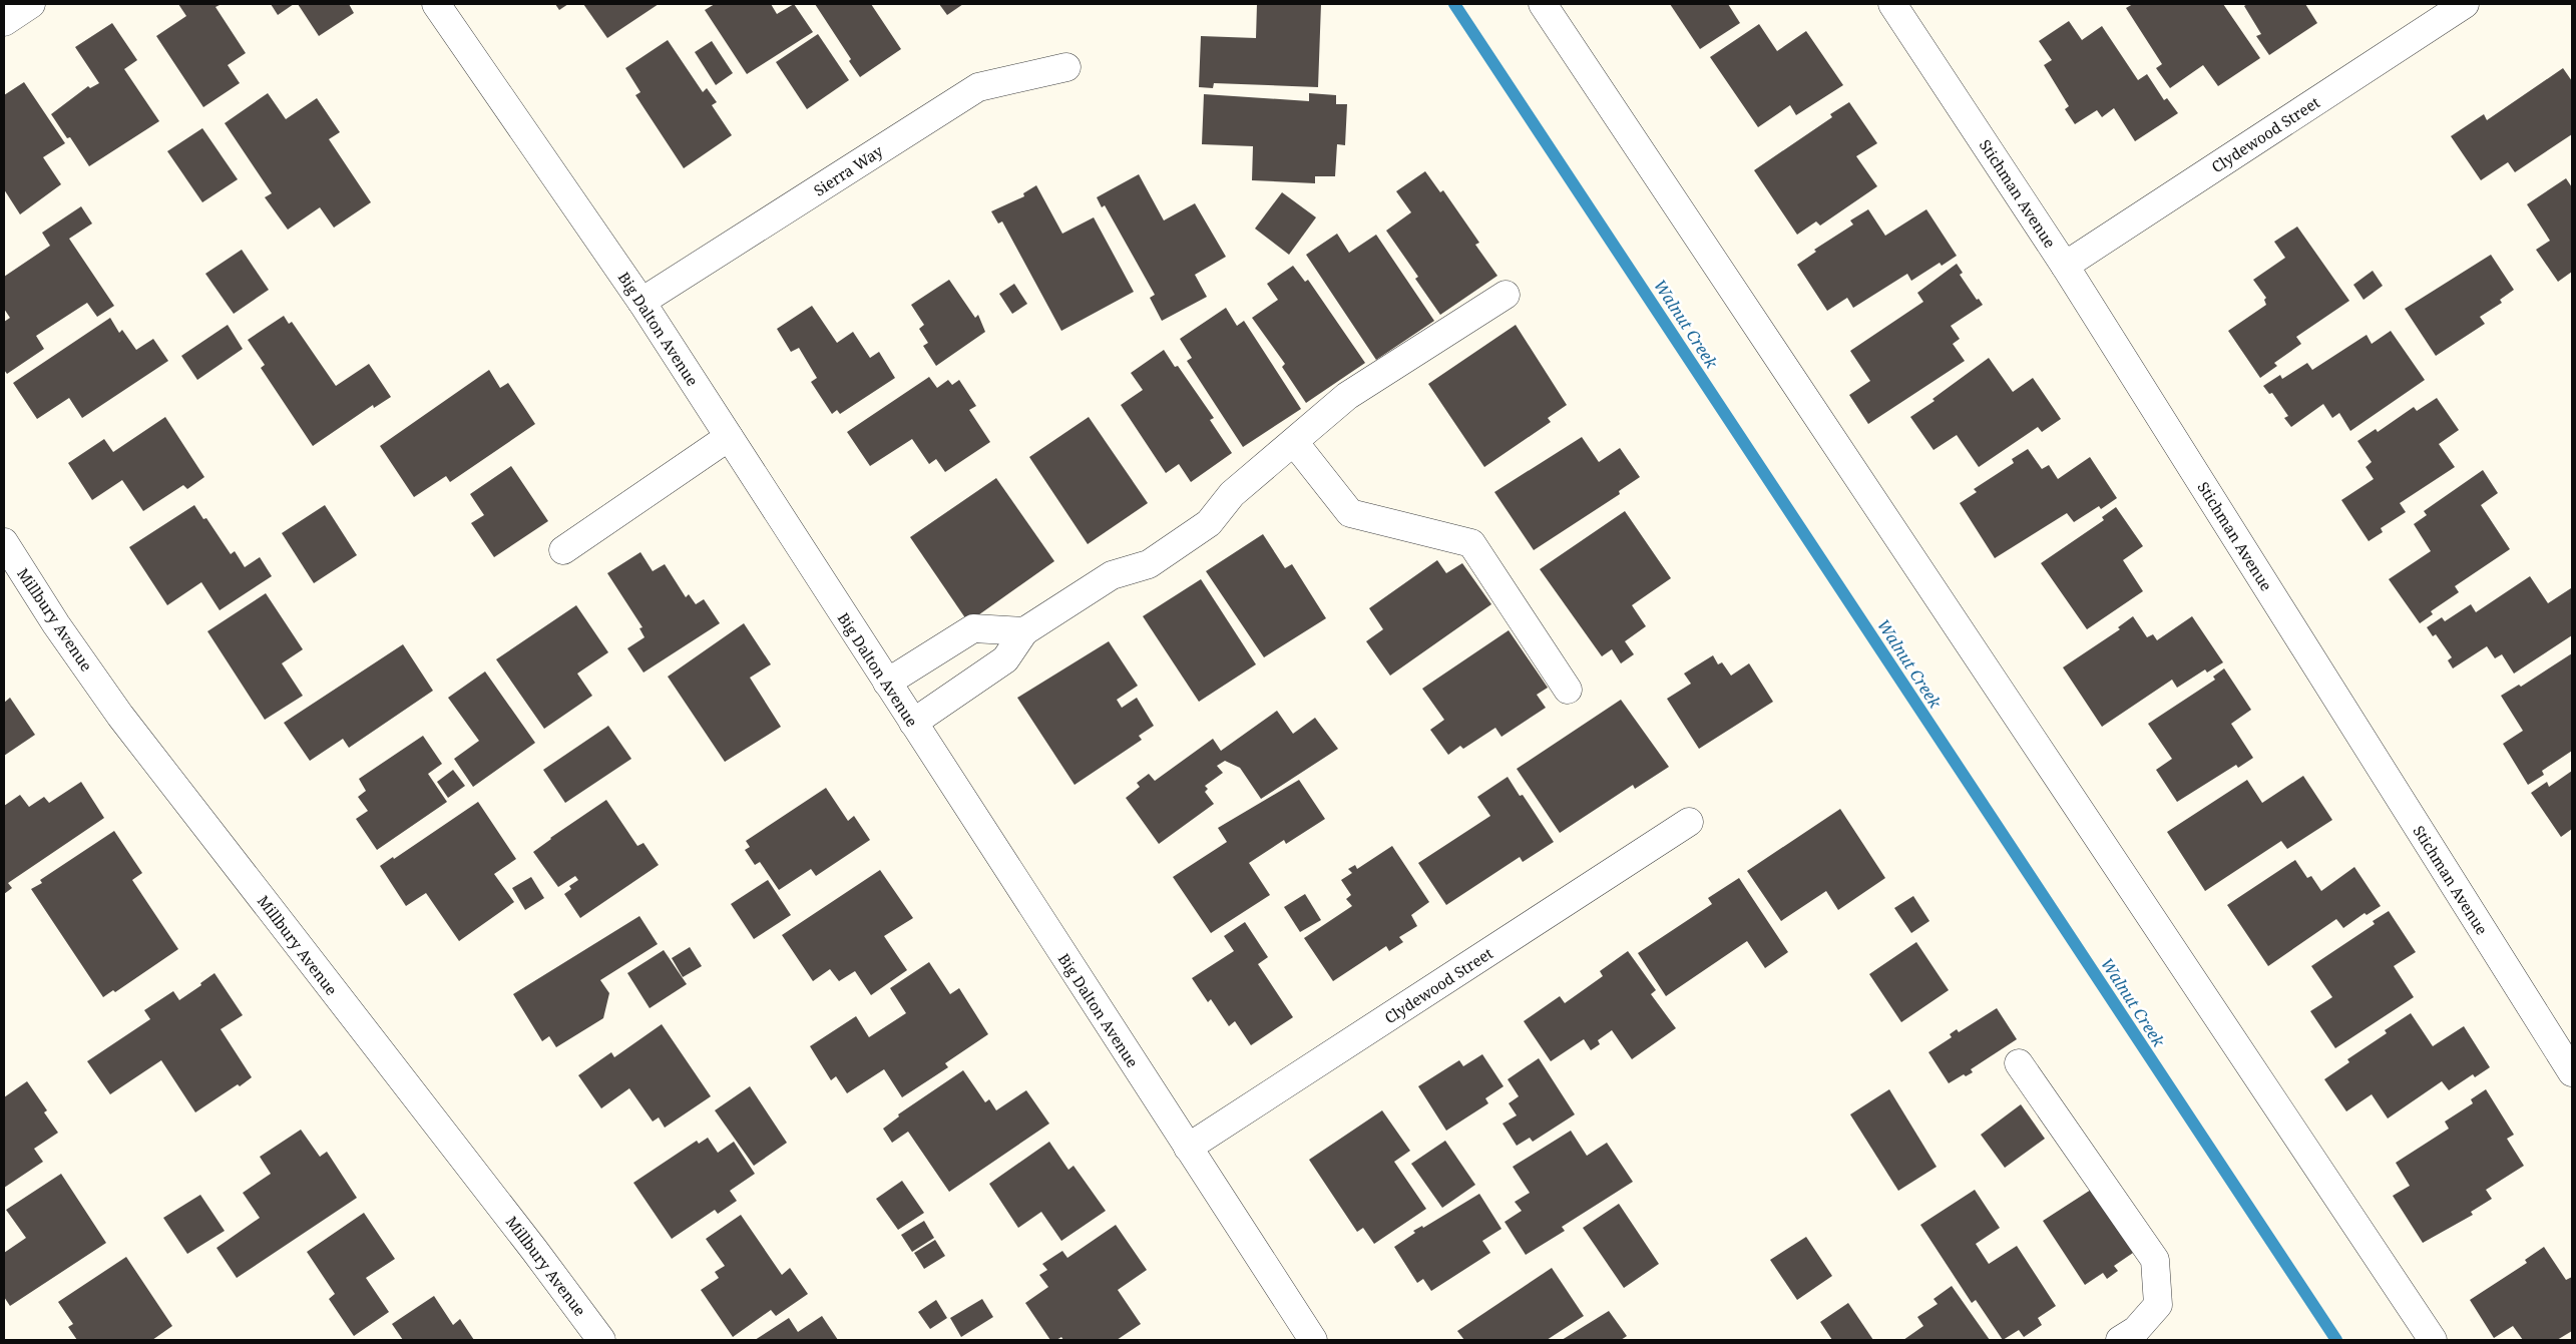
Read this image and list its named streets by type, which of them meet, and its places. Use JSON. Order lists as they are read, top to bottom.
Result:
{
  "streets": {
    "street": [
      "Clydewood Street",
      "Sierra Way",
      "Stichman Avenue",
      "Big Dalton Avenue",
      "Millbury Avenue"
    ]
  },
  "crossings": [
    ["Clydewood Street", "Stichman Avenue"],
    ["Clydewood Street", "Big Dalton Avenue"],
    ["Sierra Way", "Big Dalton Avenue"]
  ],
  "water": ["Walnut Creek"]
}
